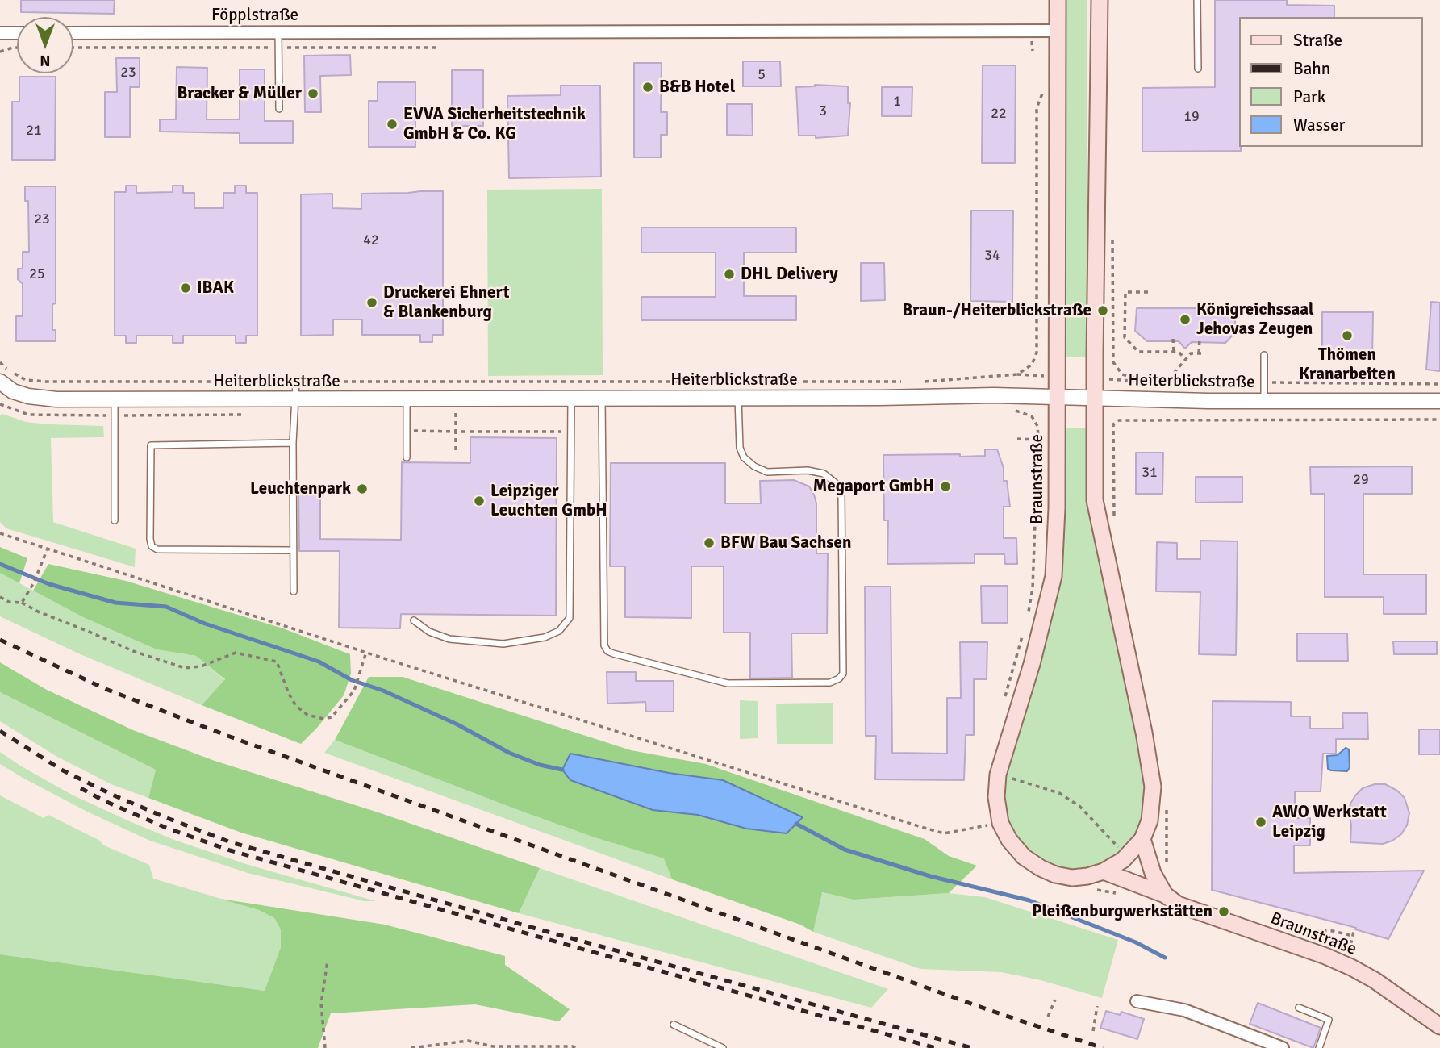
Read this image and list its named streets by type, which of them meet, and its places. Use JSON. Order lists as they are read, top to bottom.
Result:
{
  "streets": {
    "main road": ["Braunstraße"],
    "street": ["Föpplstraße", "Heiterblickstraße"]
  },
  "crossings": [
    ["Föpplstraße", "Braunstraße"],
    ["Heiterblickstraße", "Braunstraße"]
  ],
  "places": [
    "B&B Hotel",
    "Bracker & Müller",
    "EVVA Sicherheitstechnik GmbH & Co. KG",
    "DHL Delivery",
    "IBAK",
    "Druckerei Ehnert & Blankenburg",
    "Braun-/Heiterblickstraße",
    "Königreichssaal Jehovas Zeugen",
    "Thömen Kranarbeiten",
    "Megaport GmbH",
    "Leuchtenpark",
    "Leipziger Leuchten GmbH",
    "BFW Bau Sachsen",
    "AWO Werkstatt Leipzig",
    "Pleißenburgwerkstätten"
  ],
  "house_numbers": [
    "23",
    "5",
    "1",
    "3",
    "22",
    "19",
    "21",
    "23",
    "42",
    "34",
    "25",
    "31",
    "29"
  ],
  "legend": [
    "Straße",
    "Bahn",
    "Park",
    "Wasser"
  ],
  "north": "bottom"
}
